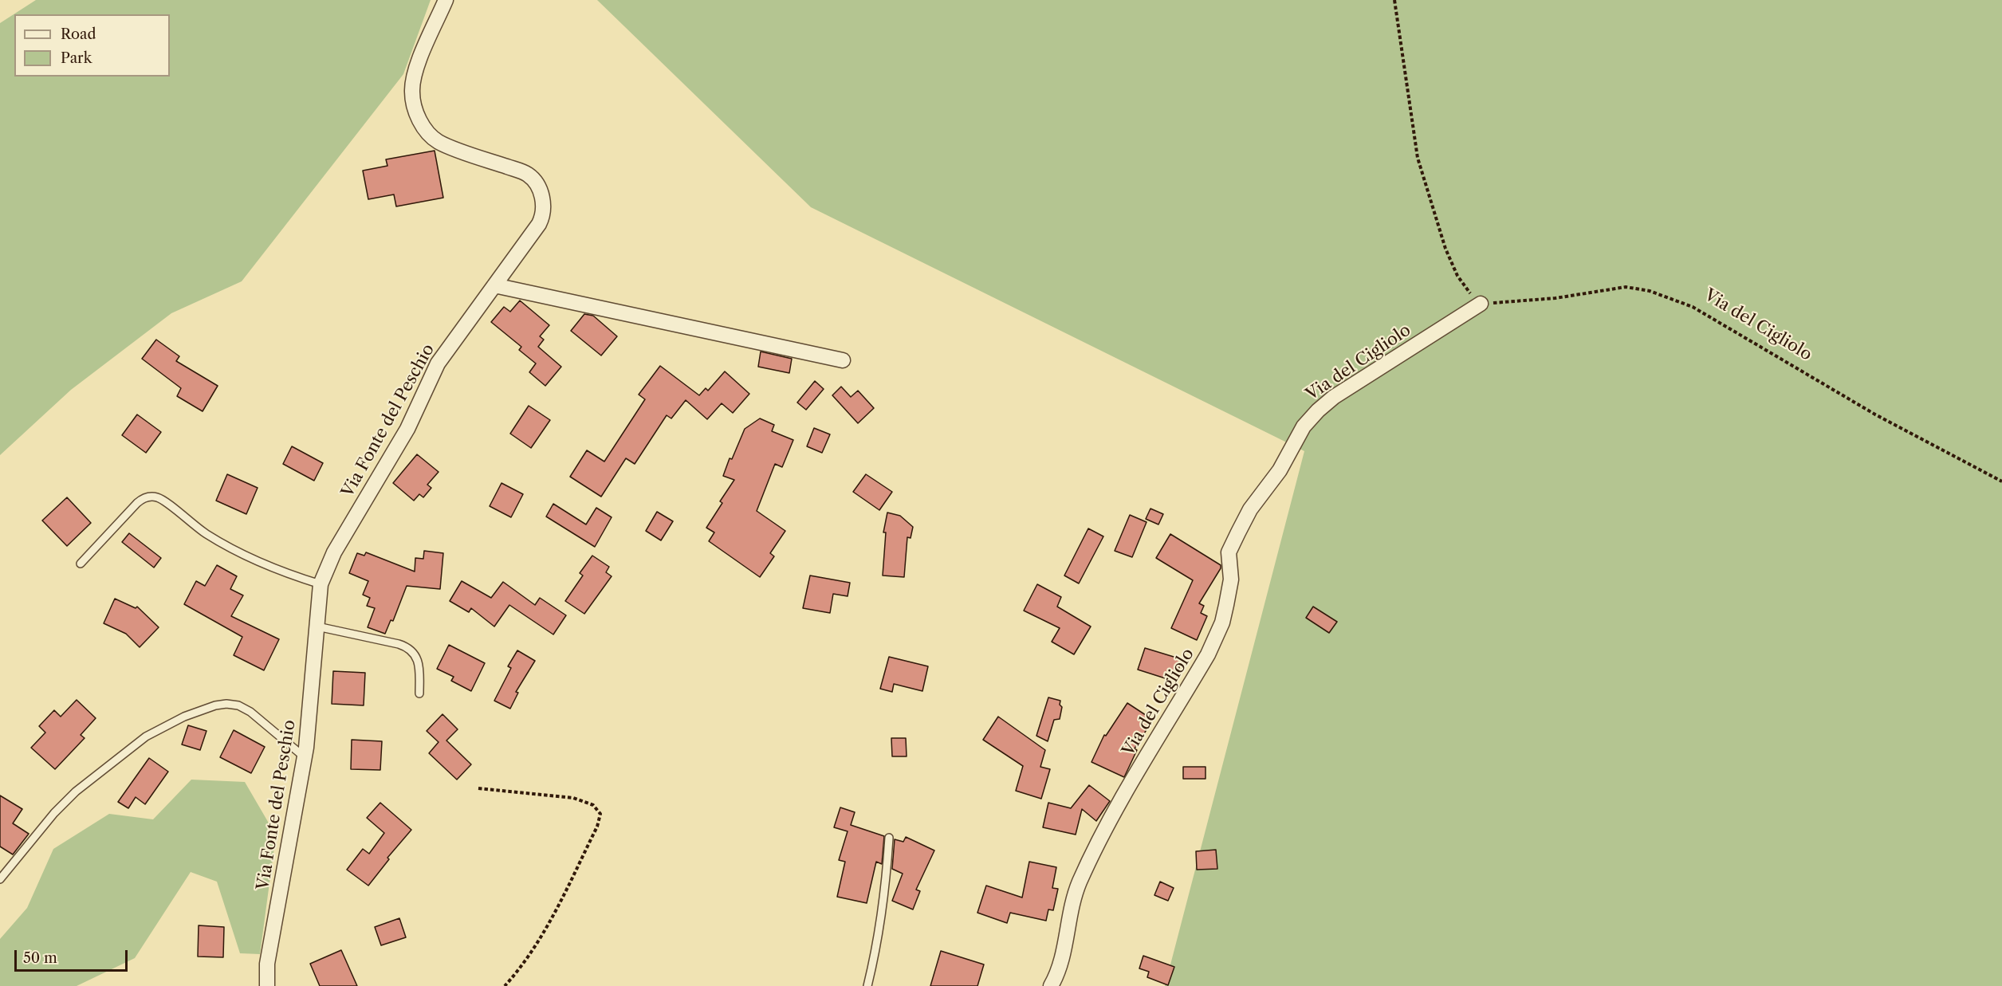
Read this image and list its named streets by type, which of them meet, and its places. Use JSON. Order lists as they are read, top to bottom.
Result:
{
  "streets": {
    "street": ["Via del Cigliolo", "Via Fonte del Peschio"]
  },
  "legend": ["Road", "Park"],
  "scale_bar": "50 m"
}
